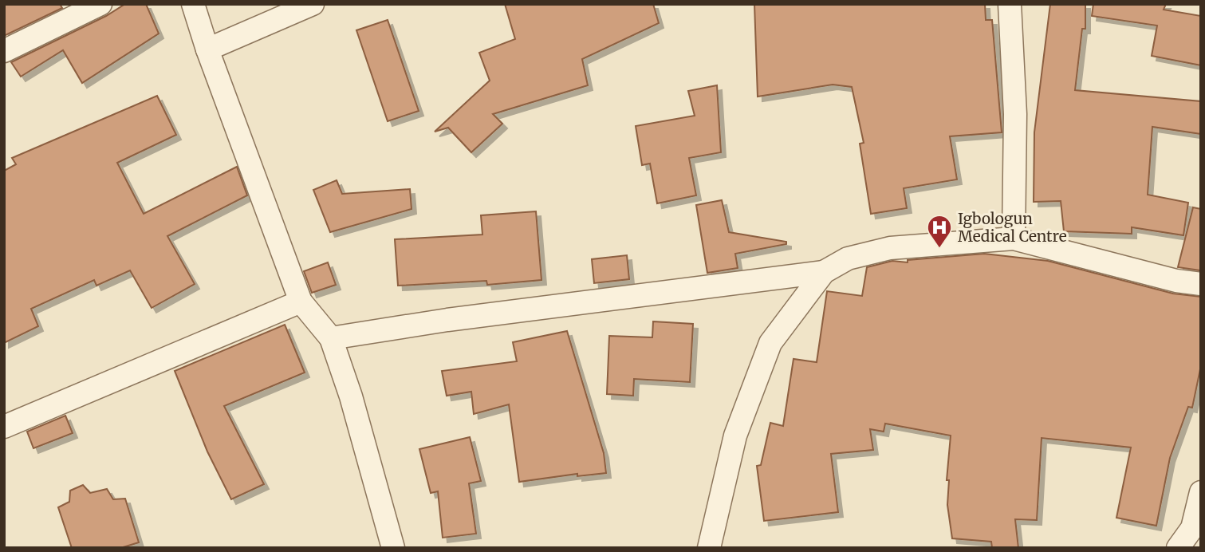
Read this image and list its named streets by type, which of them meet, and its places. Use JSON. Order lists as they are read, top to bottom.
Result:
{
  "places": {
    "hospital": ["Igbologun Medical Centre"]
  }
}
